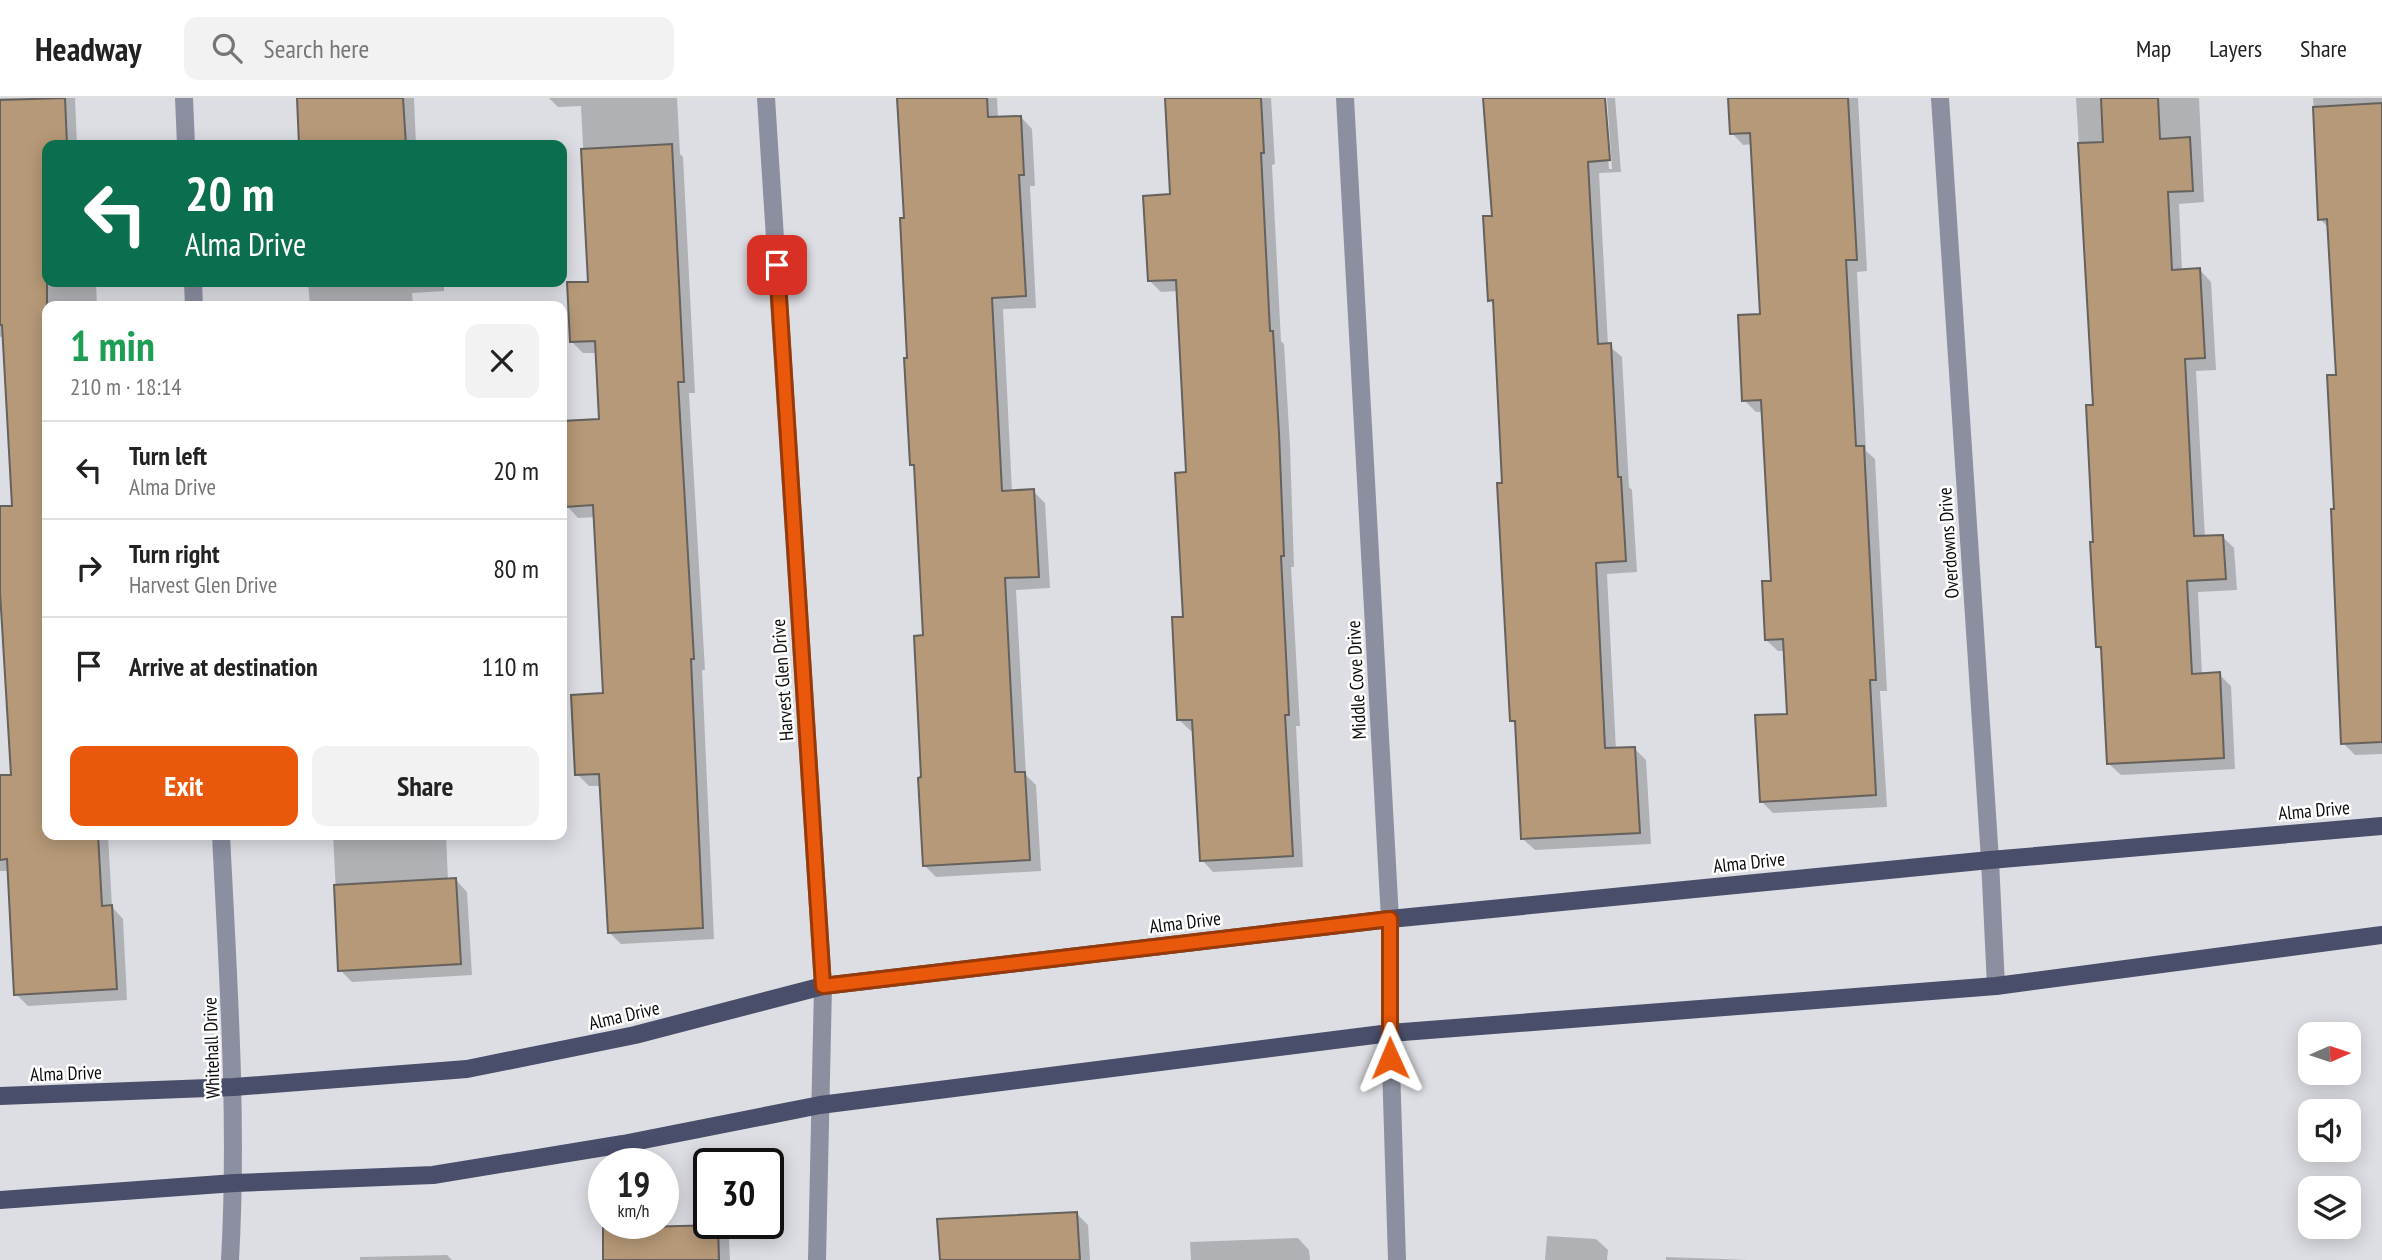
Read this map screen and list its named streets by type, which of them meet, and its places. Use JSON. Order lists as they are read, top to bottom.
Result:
{
  "streets": {
    "main road": ["Alma Drive"],
    "street": [
      "Overdowns Drive",
      "Harvest Glen Drive",
      "Middle Cove Drive",
      "Whitehall Drive"
    ]
  },
  "crossings": [
    ["Overdowns Drive", "Alma Drive"],
    ["Harvest Glen Drive", "Alma Drive"],
    ["Middle Cove Drive", "Alma Drive"],
    ["Alma Drive", "Whitehall Drive"]
  ],
  "north": "right",
  "page": {
    "header": "Headway",
    "search": "Search here",
    "nav": ["Map", "Layers", "Share"],
    "turn": ["20 m", "Alma Drive"],
    "heading": ["1 min", "210 m · 18:14"],
    "list": [
      {
        "name": "Turn left",
        "note": "Alma Drive",
        "value": "20 m"
      },
      {
        "name": "Turn right",
        "note": "Harvest Glen Drive",
        "value": "80 m"
      },
      {
        "name": "Arrive at destination",
        "value": "110 m"
      }
    ],
    "buttons": ["Exit", "Share"],
    "speed": "19 km/h",
    "limit": "30"
  }
}
